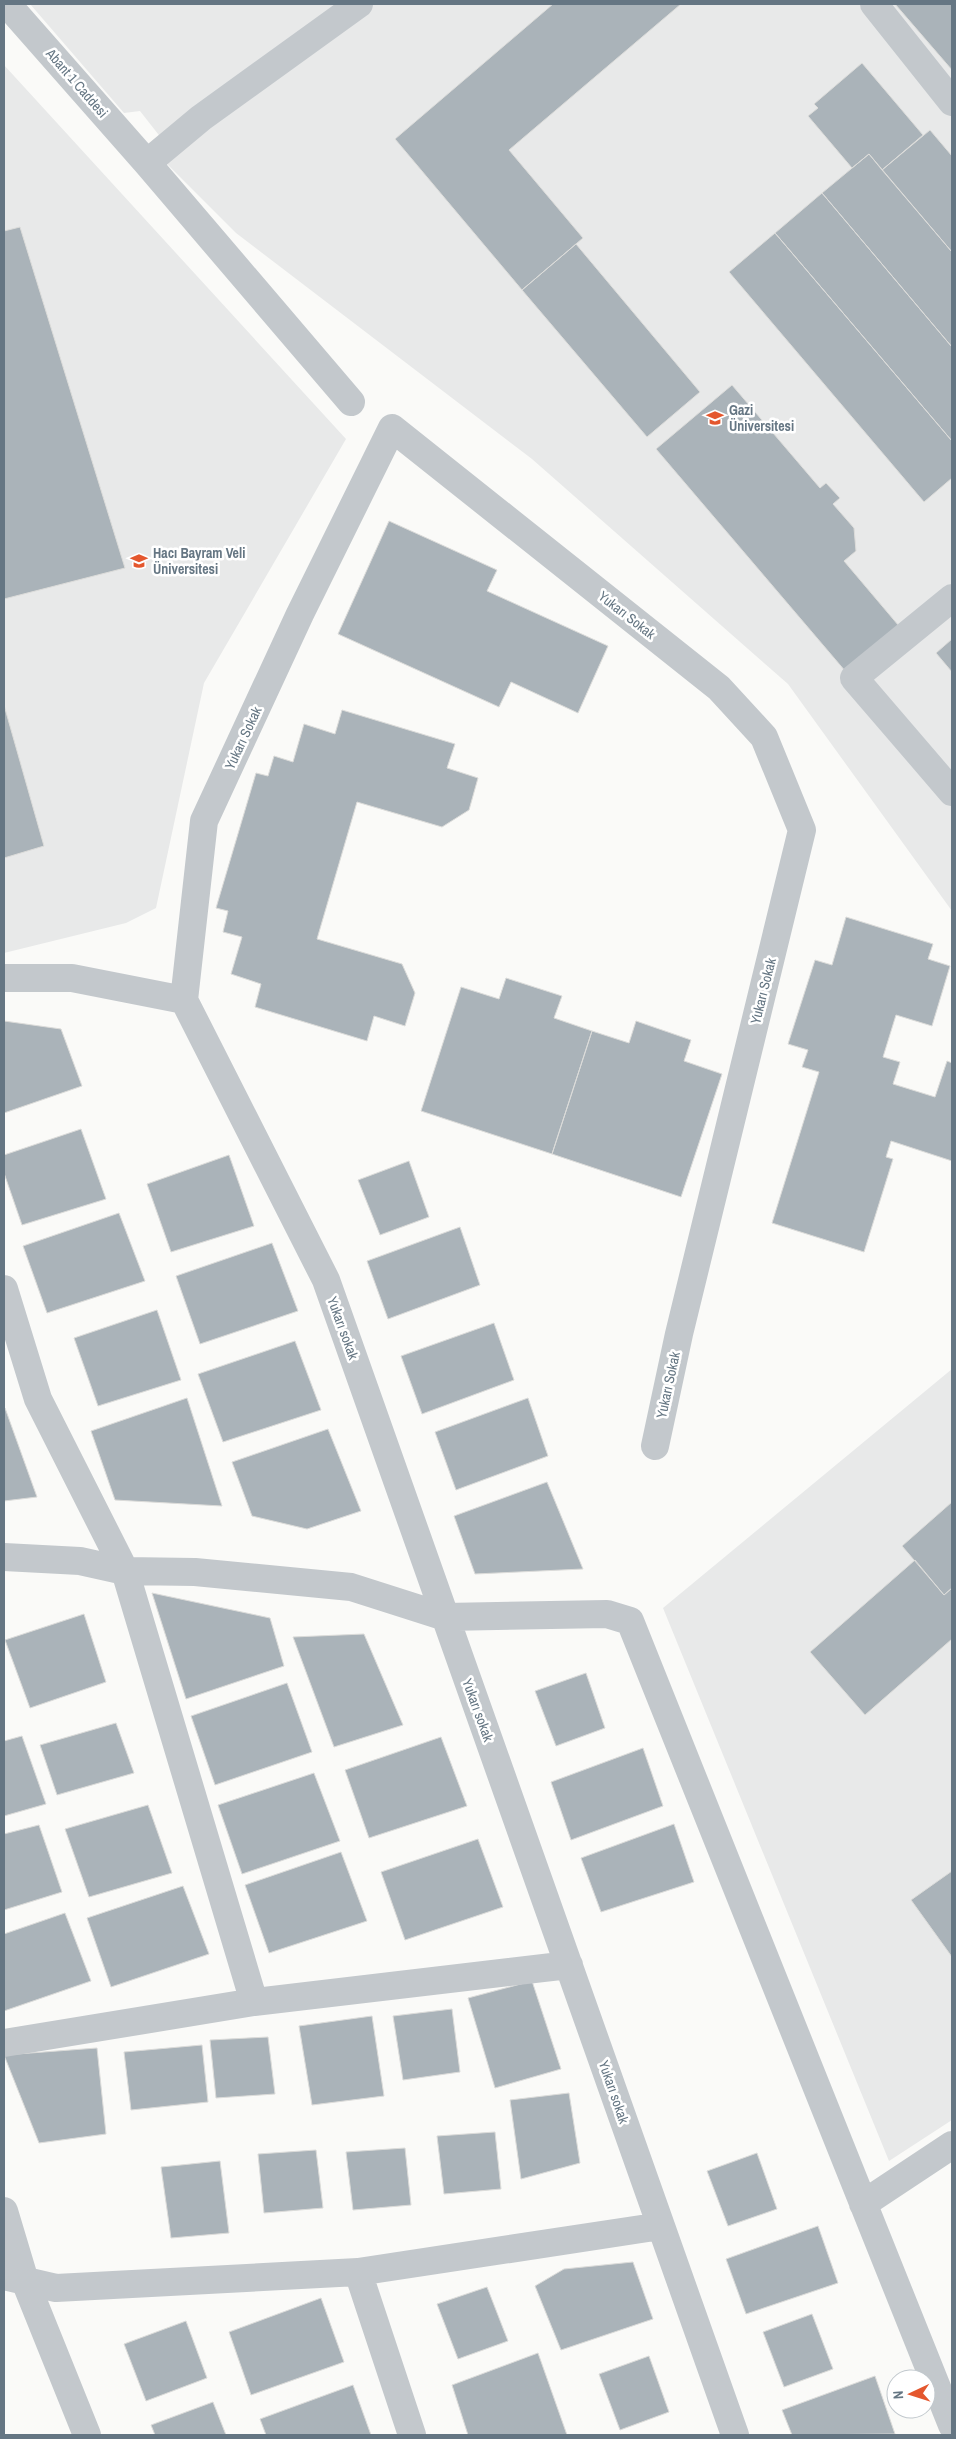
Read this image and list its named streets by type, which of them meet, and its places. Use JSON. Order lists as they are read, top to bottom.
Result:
{
  "streets": {
    "street": ["Abant 1 Caddesi", "Yukarı Sokak", "Yukarı sokak"]
  },
  "crossings": [
    ["Yukarı Sokak", "Yukarı sokak"]
  ],
  "places": {
    "school or university": ["Gazi Üniversitesi", "Hacı Bayram Veli Üniversitesi"]
  },
  "north": "left"
}
